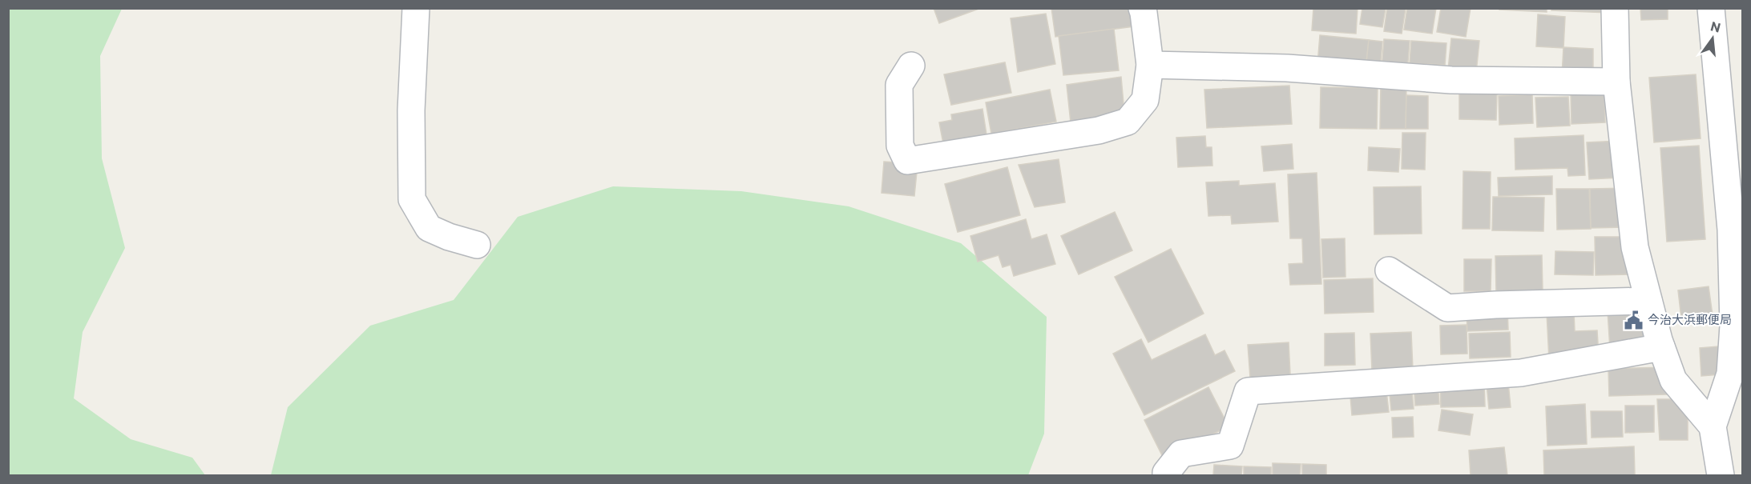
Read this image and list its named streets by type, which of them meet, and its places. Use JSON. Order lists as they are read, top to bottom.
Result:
{
  "places": {
    "public building": ["今治大浜郵便局"]
  },
  "north": "top"
}
